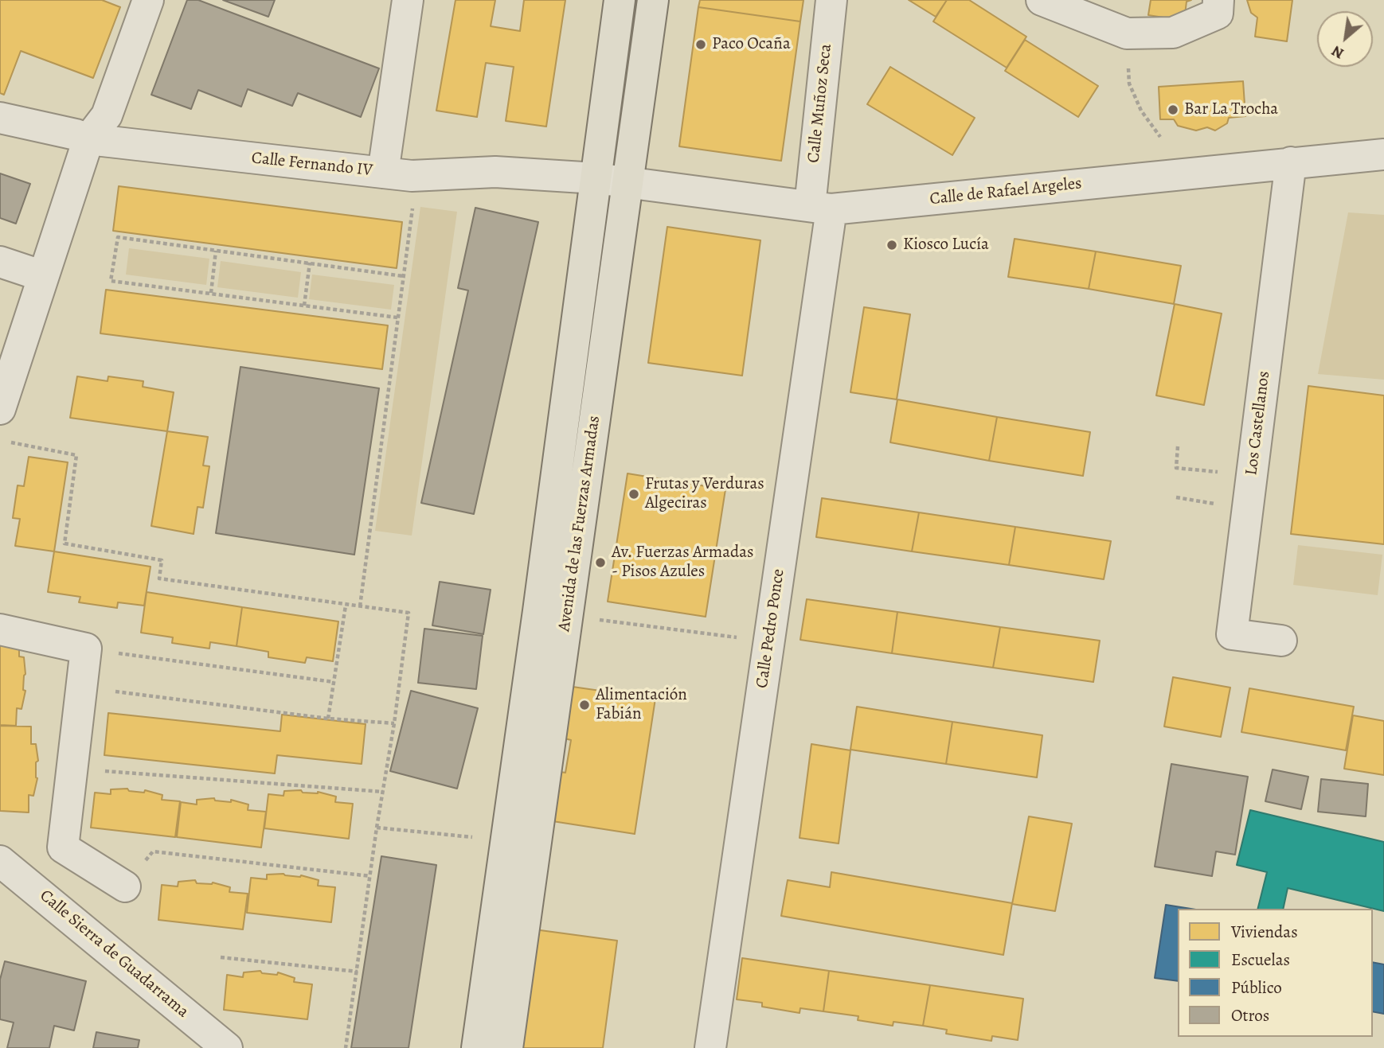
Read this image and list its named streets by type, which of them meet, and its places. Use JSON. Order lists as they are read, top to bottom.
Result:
{
  "streets": {
    "main road": ["Avenida de las Fuerzas Armadas"],
    "street": [
      "Calle Muñoz Seca",
      "Calle Fernando IV",
      "Calle de Rafael Argeles",
      "Los Castellanos",
      "Calle Pedro Ponce",
      "Calle Sierra de Guadarrama"
    ]
  },
  "crossings": [
    ["Calle Muñoz Seca", "Calle de Rafael Argeles"],
    ["Calle Muñoz Seca", "Calle Pedro Ponce"],
    ["Calle Fernando IV", "Calle de Rafael Argeles"],
    ["Calle Fernando IV", "Avenida de las Fuerzas Armadas"],
    ["Calle de Rafael Argeles", "Los Castellanos"],
    ["Calle de Rafael Argeles", "Avenida de las Fuerzas Armadas"],
    ["Calle de Rafael Argeles", "Calle Pedro Ponce"]
  ],
  "places": [
    "Paco Ocaña",
    "Bar La Trocha",
    "Kiosco Lucía",
    "Frutas y Verduras Algeciras",
    "Av. Fuerzas Armadas - Pisos Azules",
    "Alimentación Fabián"
  ],
  "legend": [
    "Viviendas",
    "Escuelas",
    "Público",
    "Otros"
  ],
  "north": "bottom left"
}
